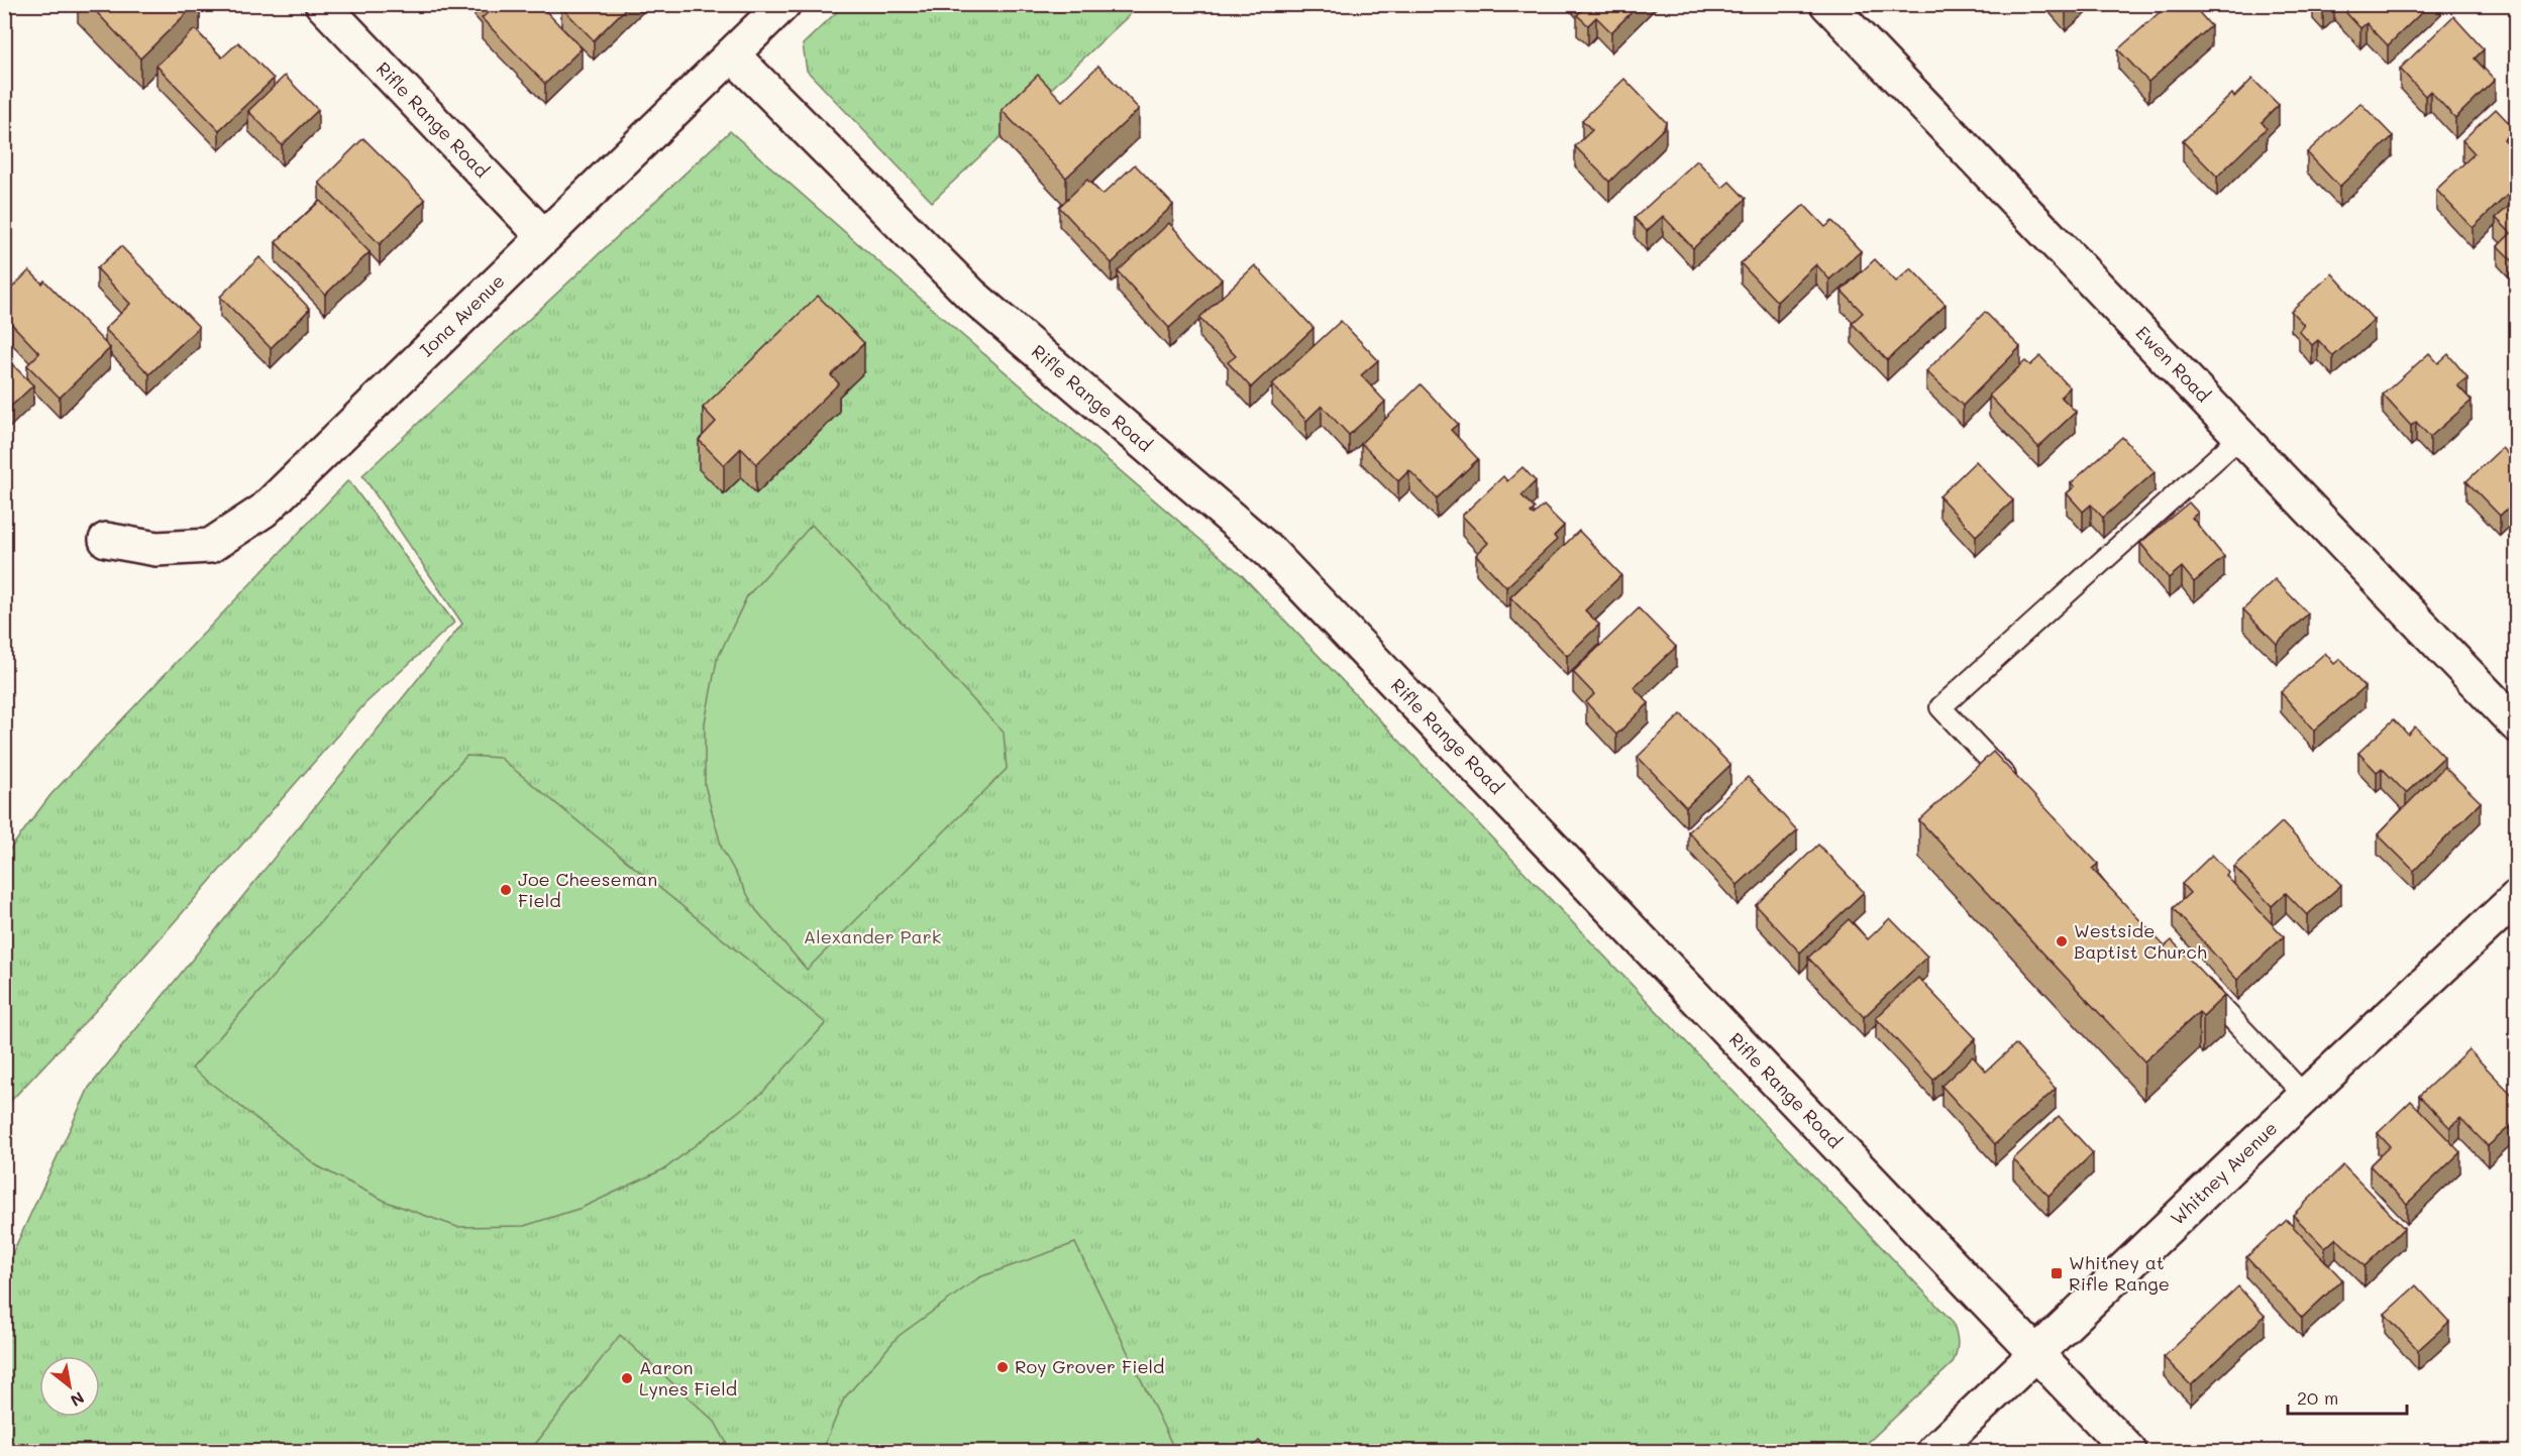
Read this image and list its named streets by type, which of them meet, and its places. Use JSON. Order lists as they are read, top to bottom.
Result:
{
  "streets": {
    "street": [
      "Rifle Range Road",
      "Iona Avenue",
      "Ewen Road",
      "Whitney Avenue"
    ]
  },
  "crossings": [
    ["Rifle Range Road", "Iona Avenue"],
    ["Rifle Range Road", "Whitney Avenue"]
  ],
  "parks": ["Alexander Park"],
  "places": {
    "other": [
      "Joe Cheeseman Field",
      "Westside Baptist Church",
      "Roy Grover Field",
      "Aaron Lynes Field"
    ],
    "transit": ["Whitney at Rifle Range"]
  },
  "scale_bar": "20 m",
  "north": "bottom right"
}
